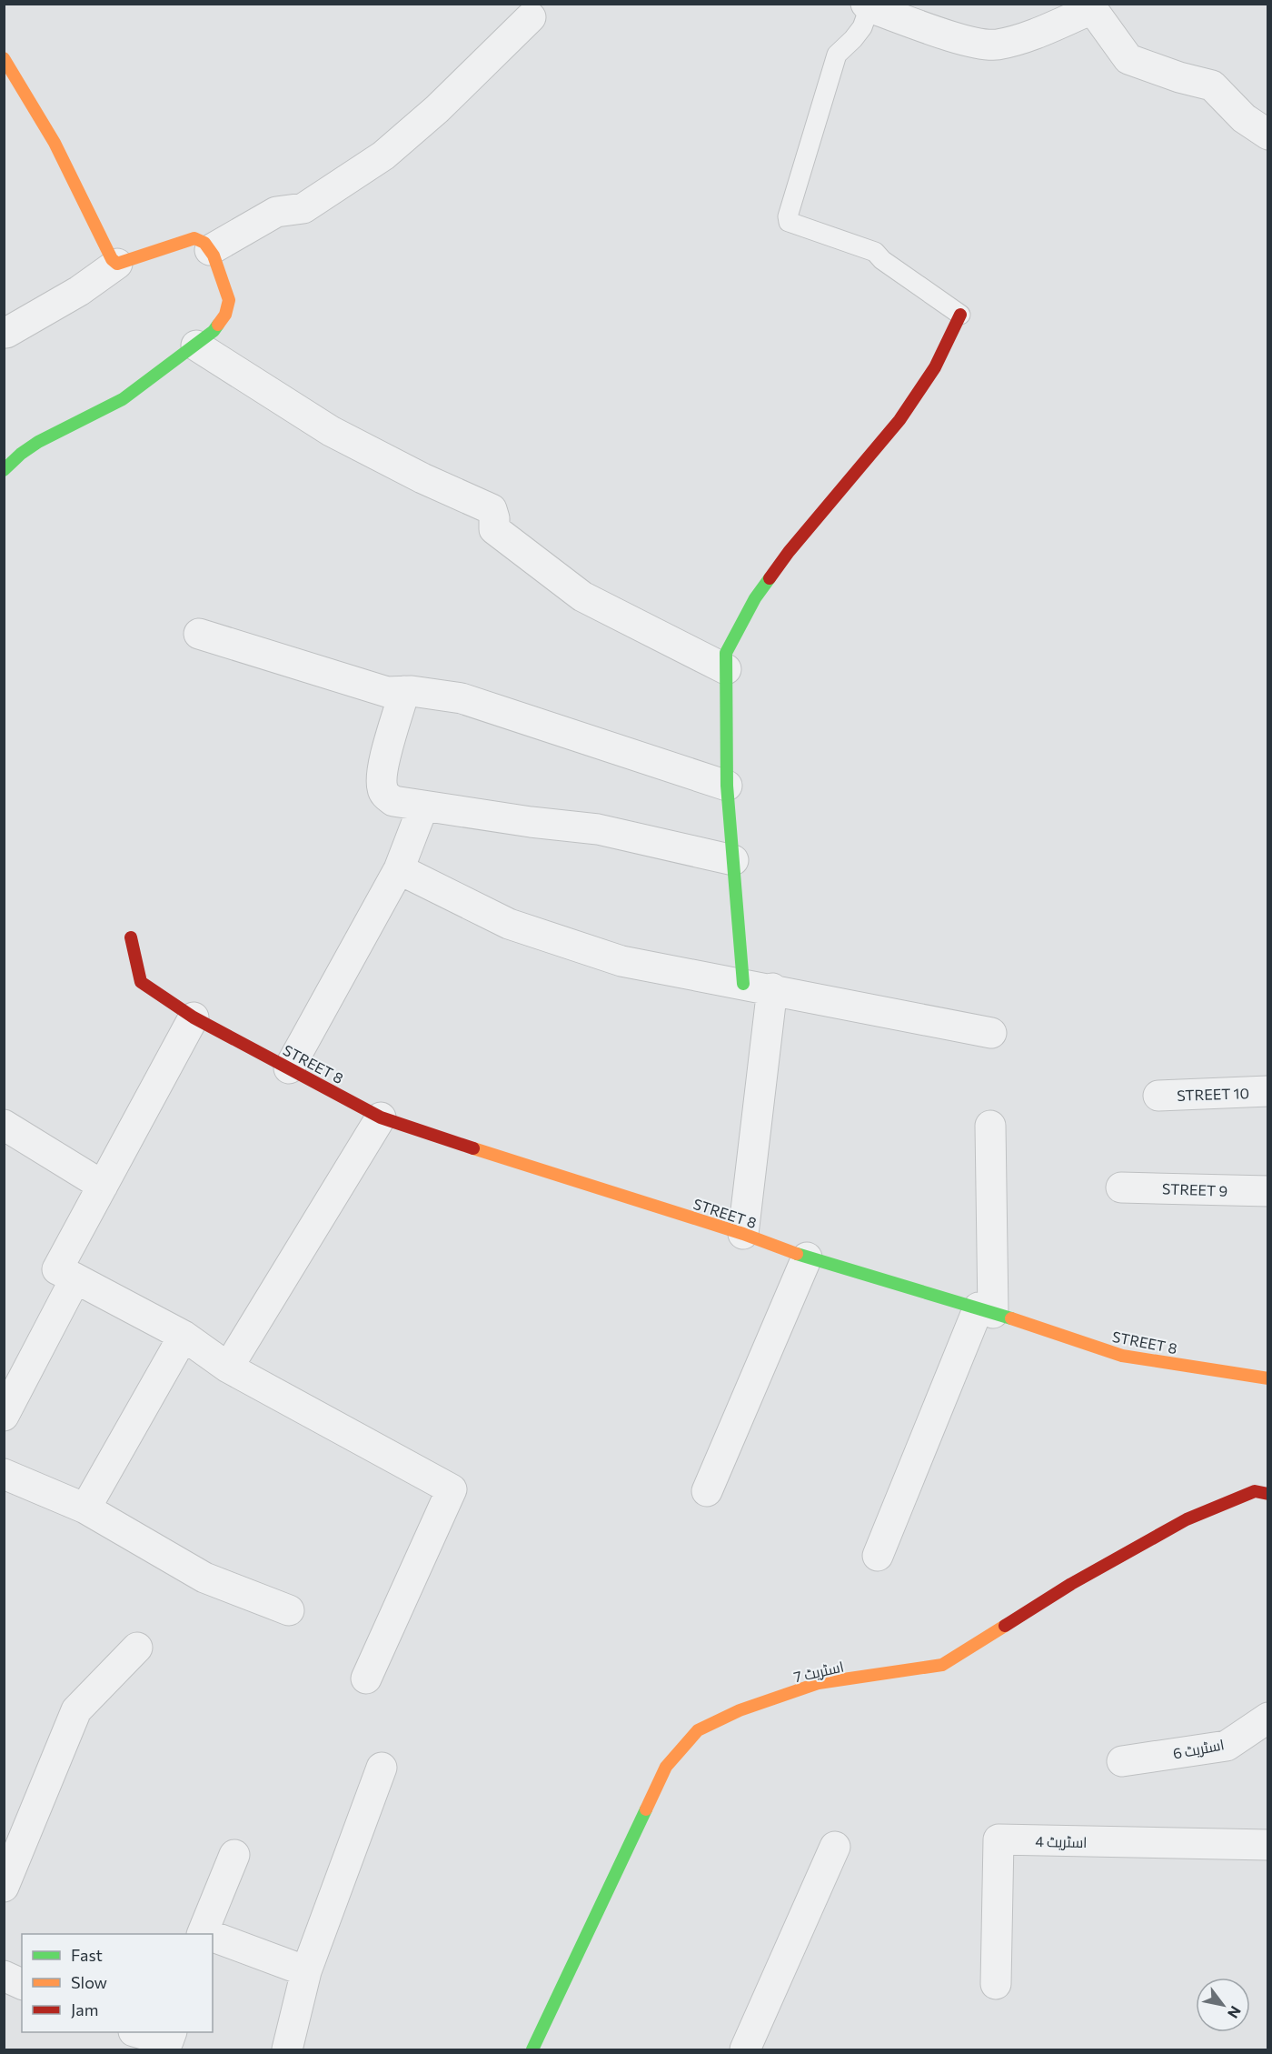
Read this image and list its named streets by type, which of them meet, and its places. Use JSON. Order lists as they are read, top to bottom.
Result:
{
  "streets": {
    "street": [
      "STREET 8",
      "STREET 10",
      "STREET 9",
      "اسٹریٹ 7",
      "اسٹریٹ 6",
      "اسٹریٹ 4"
    ]
  },
  "legend": ["Fast", "Slow", "Jam"],
  "north": "bottom right"
}
